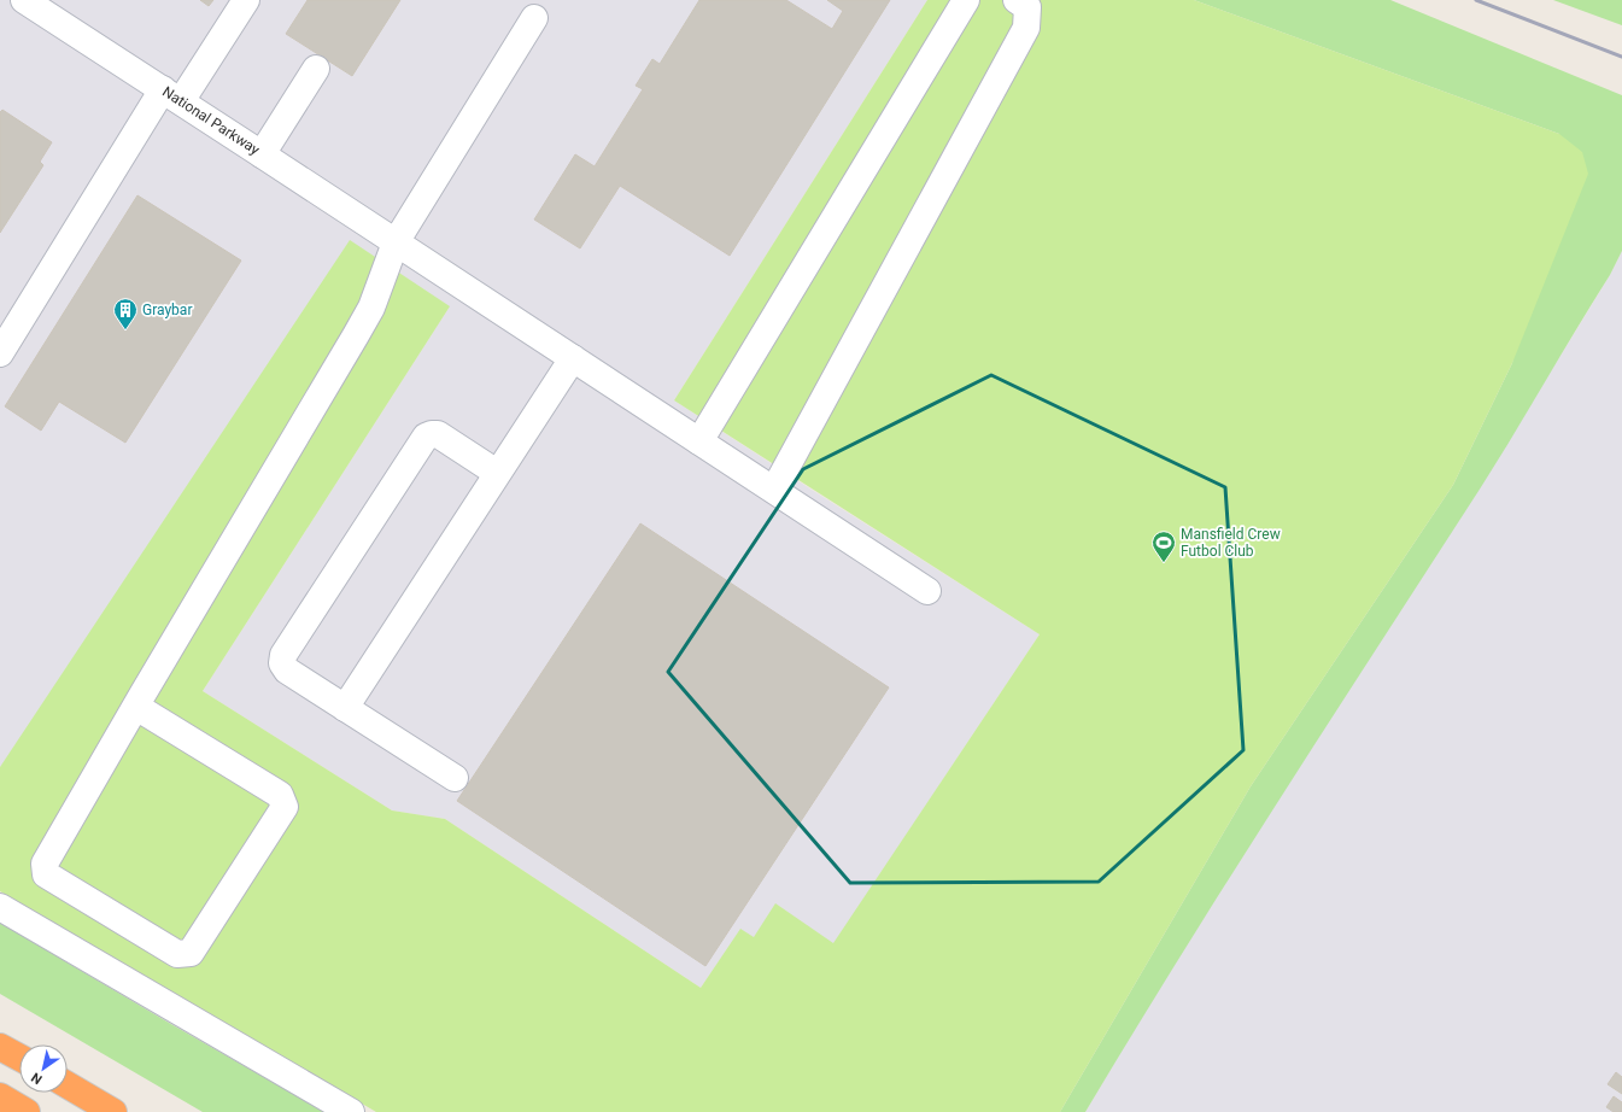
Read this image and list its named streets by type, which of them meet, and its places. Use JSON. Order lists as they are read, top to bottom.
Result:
{
  "streets": {
    "street": ["National Parkway"]
  },
  "places": {
    "building": ["Graybar"],
    "sports": ["Mansfield Crew Futbol Club"]
  },
  "north": "bottom left"
}
